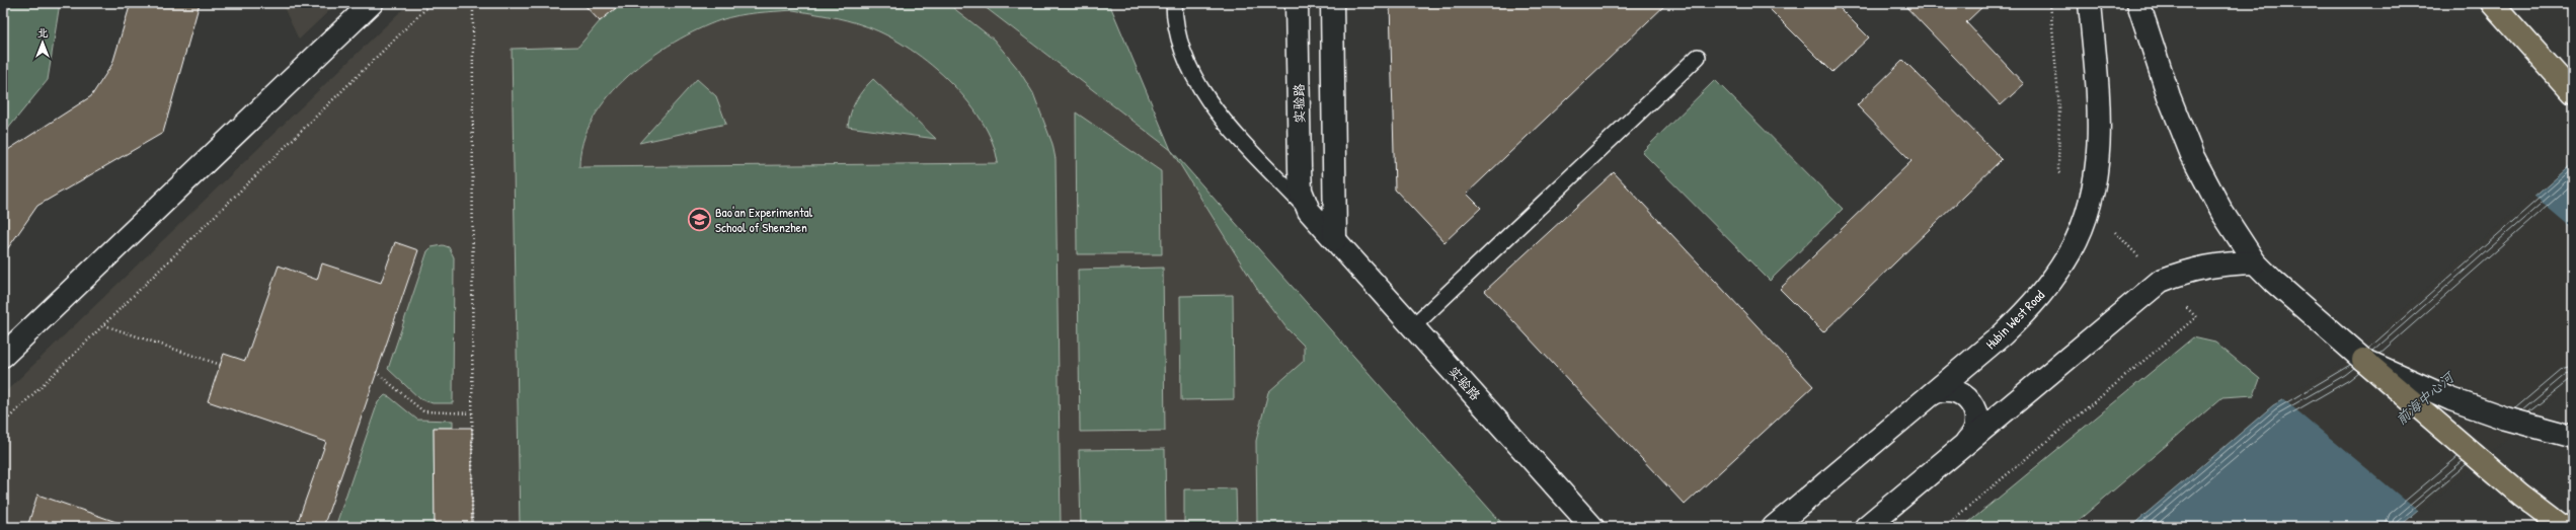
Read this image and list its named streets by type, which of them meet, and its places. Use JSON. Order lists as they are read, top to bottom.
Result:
{
  "streets": {
    "main road": ["实验路", "Hubin West Road"]
  },
  "water": ["前海中心河"],
  "places": {
    "school or university": ["Bao'an Experimental School of Shenzhen"]
  },
  "north": "top"
}
